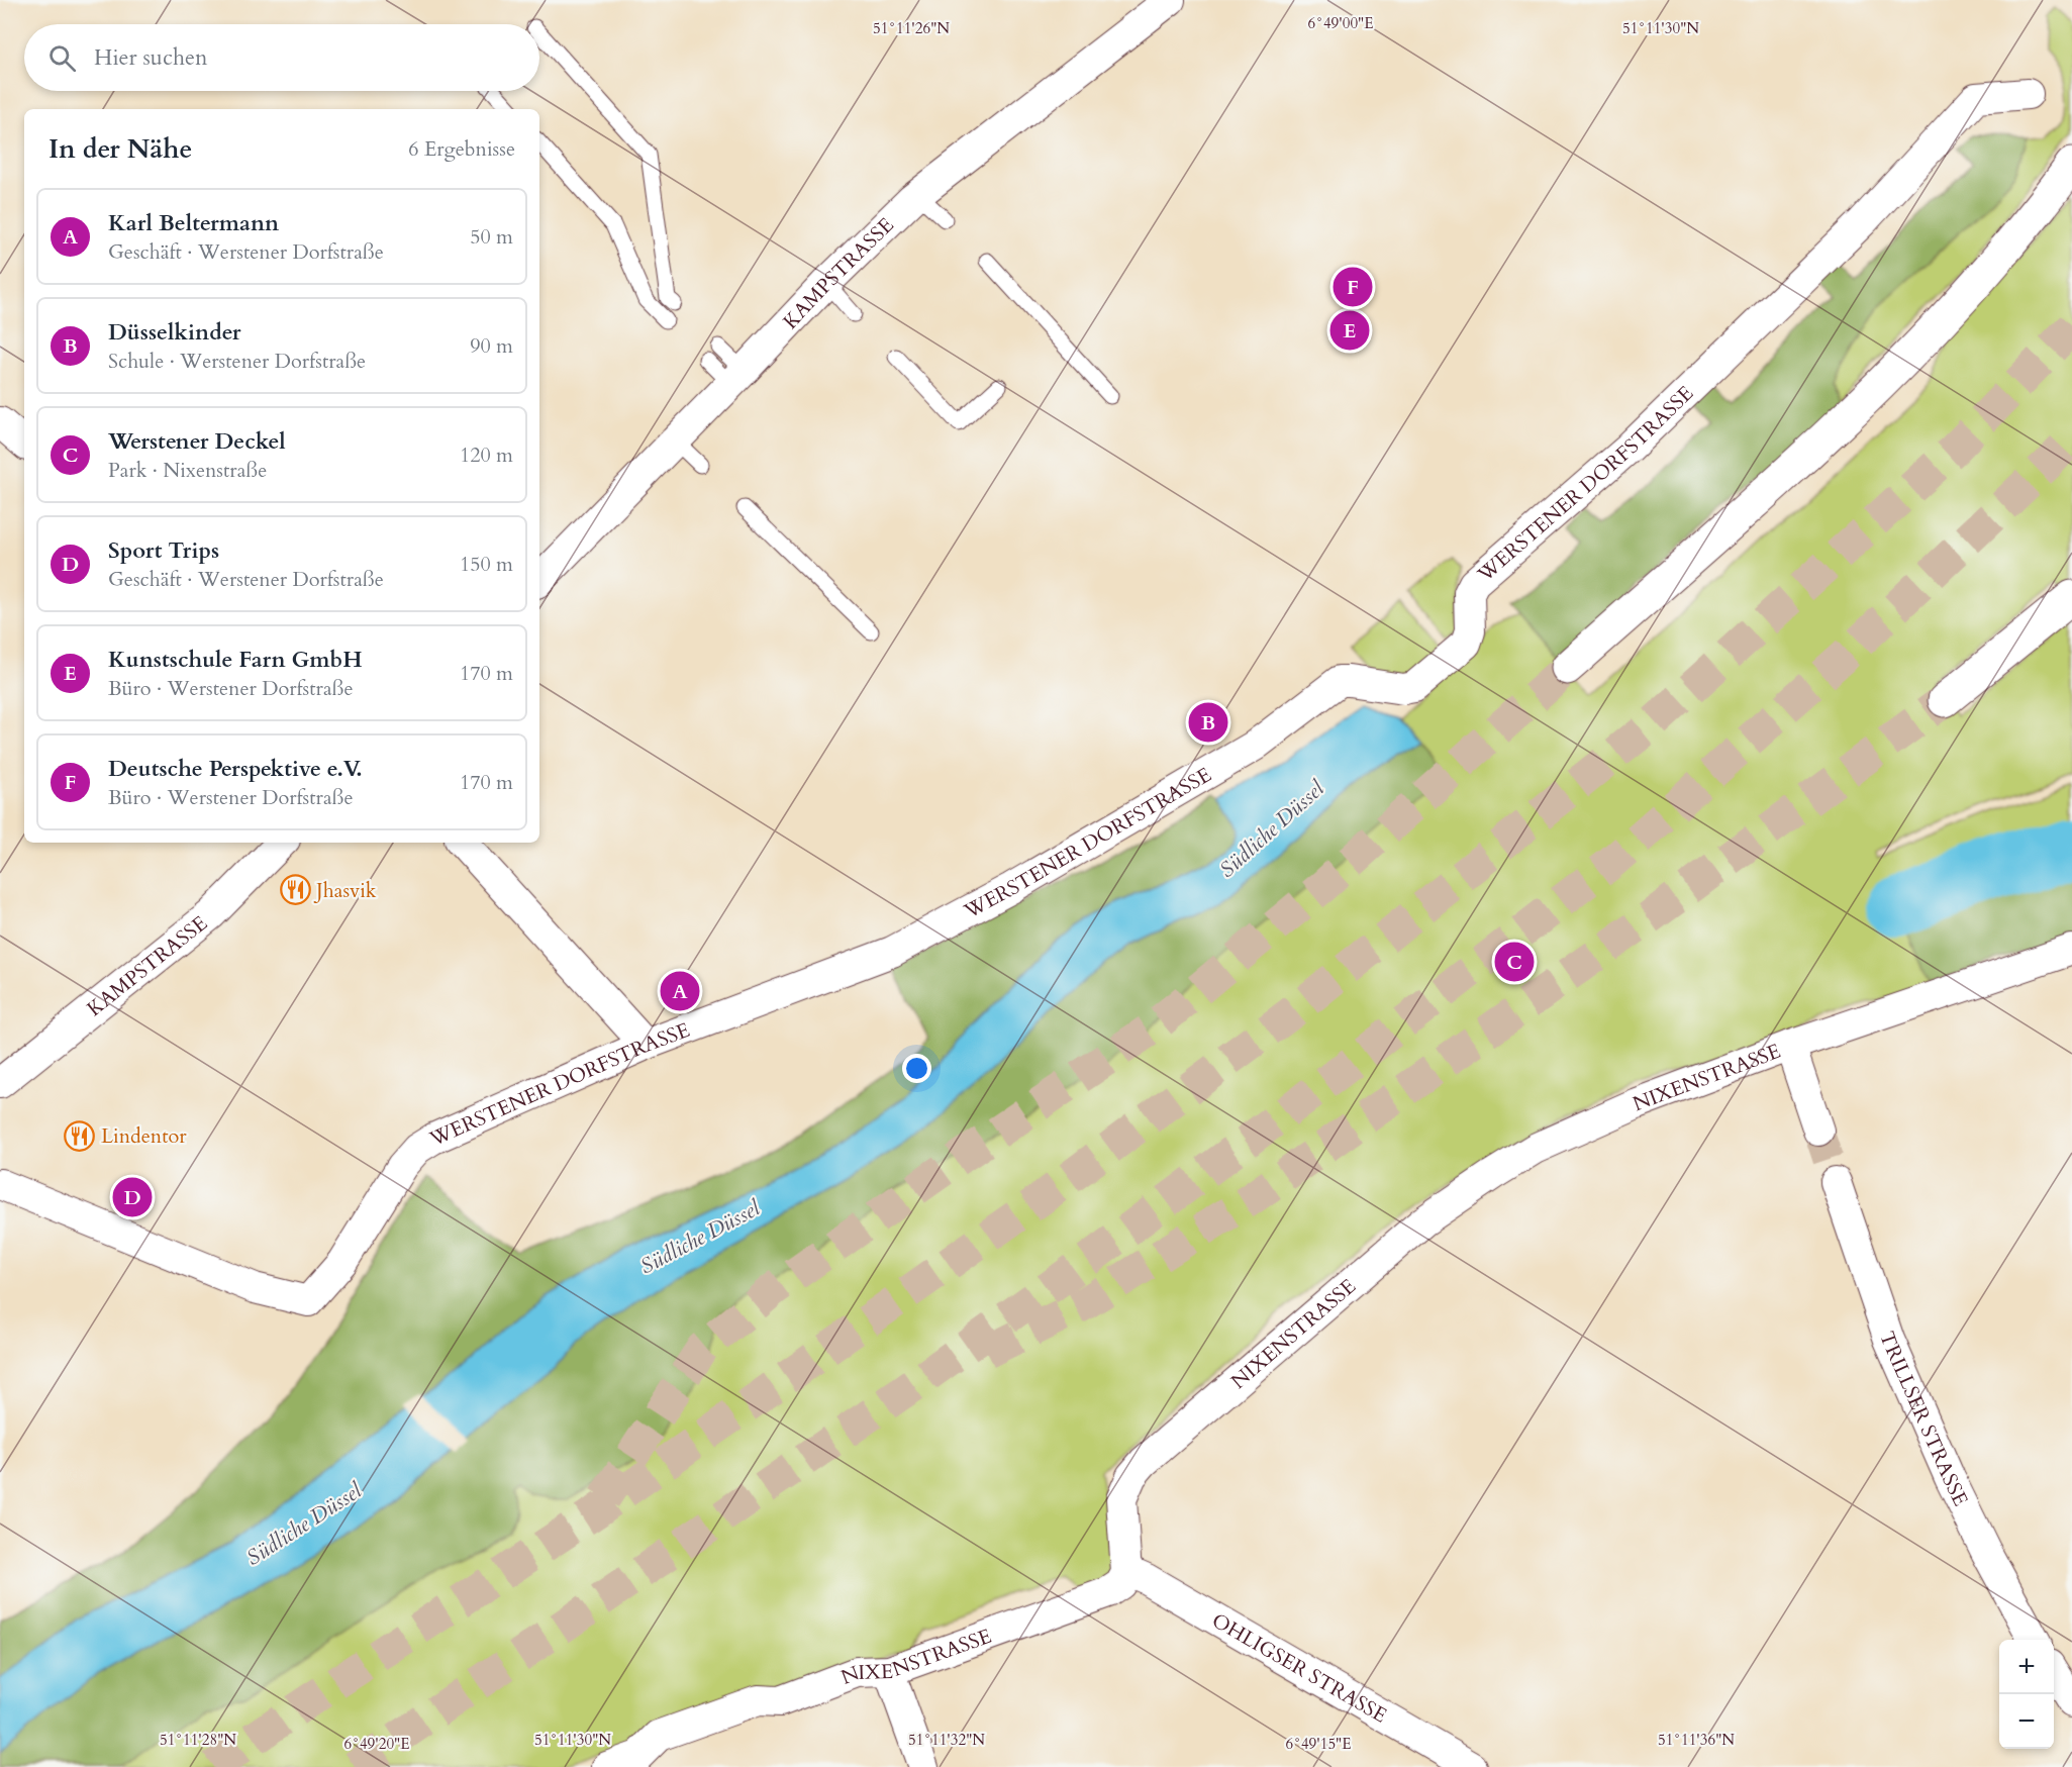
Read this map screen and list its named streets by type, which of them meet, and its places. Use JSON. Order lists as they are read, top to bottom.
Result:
{
  "streets": {
    "street": [
      "KAMPSTRASSE",
      "WERSTENER DORFSTRASSE",
      "NIXENSTRASSE",
      "TRILLSER STRASSE",
      "OHLIGSER STRASSE"
    ]
  },
  "crossings": [
    ["NIXENSTRASSE", "OHLIGSER STRASSE"]
  ],
  "water": ["Südliche Düssel"],
  "places": {
    "restaurant": ["Jhasvik", "Lindentor"]
  },
  "page": {
    "search": "Hier suchen",
    "heading": ["In der Nähe", "6 Ergebnisse"],
    "list": [
      {
        "mark": "A",
        "name": "Karl Beltermann",
        "note": "Geschäft · Werstener Dorfstraße",
        "value": "50 m"
      },
      {
        "mark": "B",
        "name": "Düsselkinder",
        "note": "Schule · Werstener Dorfstraße",
        "value": "90 m"
      },
      {
        "mark": "C",
        "name": "Werstener Deckel",
        "note": "Park · Nixenstraße",
        "value": "120 m"
      },
      {
        "mark": "D",
        "name": "Sport Trips",
        "note": "Geschäft · Werstener Dorfstraße",
        "value": "150 m"
      },
      {
        "mark": "E",
        "name": "Kunstschule Farn GmbH",
        "note": "Büro · Werstener Dorfstraße",
        "value": "170 m"
      },
      {
        "mark": "F",
        "name": "Deutsche Perspektive e.V.",
        "note": "Büro · Werstener Dorfstraße",
        "value": "170 m"
      }
    ],
    "pins": [
      "F",
      "E",
      "B",
      "C",
      "A",
      "D"
    ],
    "map_buttons": ["+", "−"]
  },
  "coordinates": [
    "6°49'00\"E",
    "51°11'26\"N",
    "51°11'30\"N",
    "51°11'28\"N",
    "51°11'32\"N",
    "51°11'36\"N",
    "6°49'20\"E",
    "6°49'15\"E"
  ]
}
